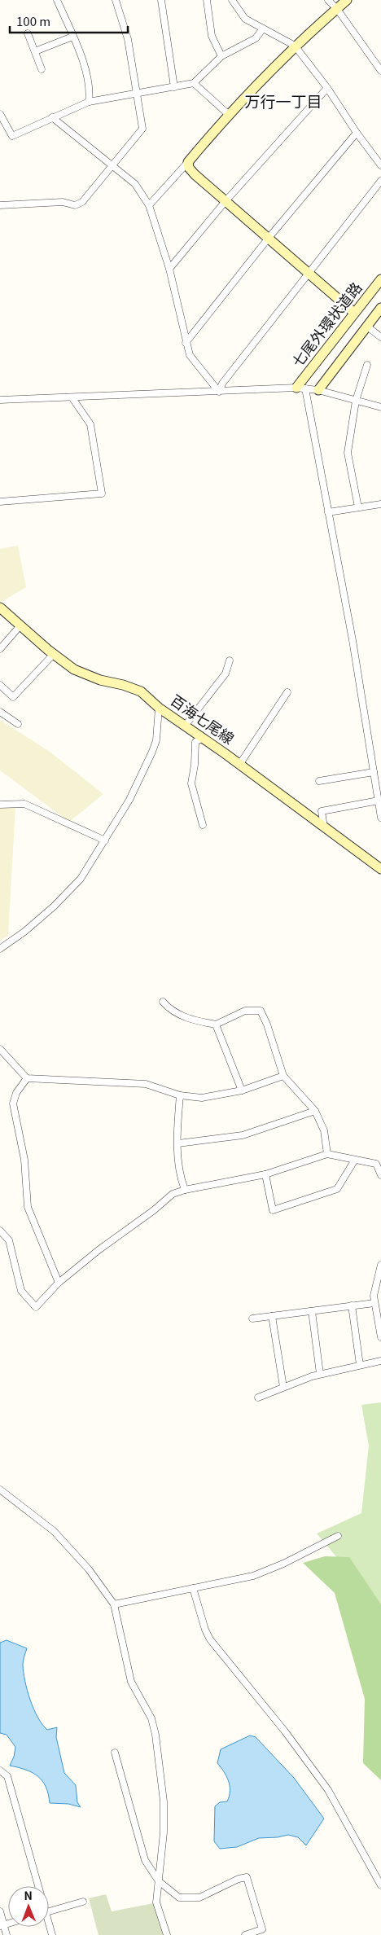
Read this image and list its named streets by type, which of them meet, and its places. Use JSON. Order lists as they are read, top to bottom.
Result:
{
  "streets": {
    "street": ["七尾外環状道路", "百海七尾線"]
  },
  "districts": ["万行一丁目"],
  "scale_bar": "100 m",
  "north": "top"
}
